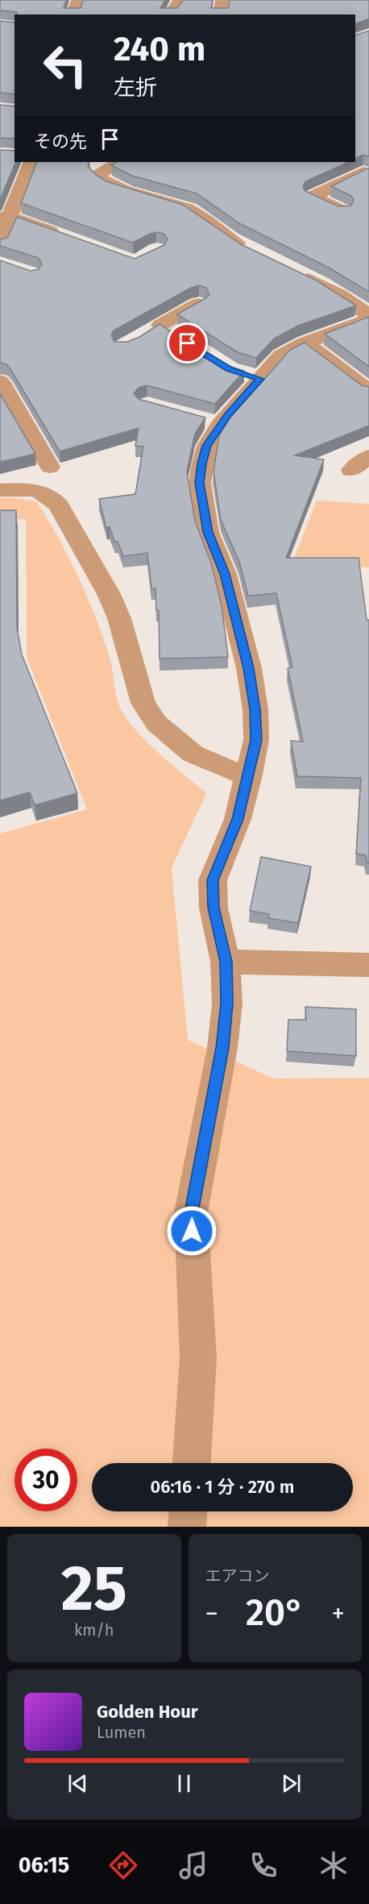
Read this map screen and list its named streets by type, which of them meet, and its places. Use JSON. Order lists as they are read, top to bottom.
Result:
{
  "page": {
    "turn": ["240 m", "左折"],
    "then": "その先",
    "limit": "30",
    "trip": "06:16 · 1 分 · 270 m",
    "tile": [
      ["25", "km/h"],
      "エアコン"
    ],
    "heat": ["−", "20°", "+"],
    "song": ["Golden Hour", "Lumen"],
    "tabs": "06:15"
  }
}
